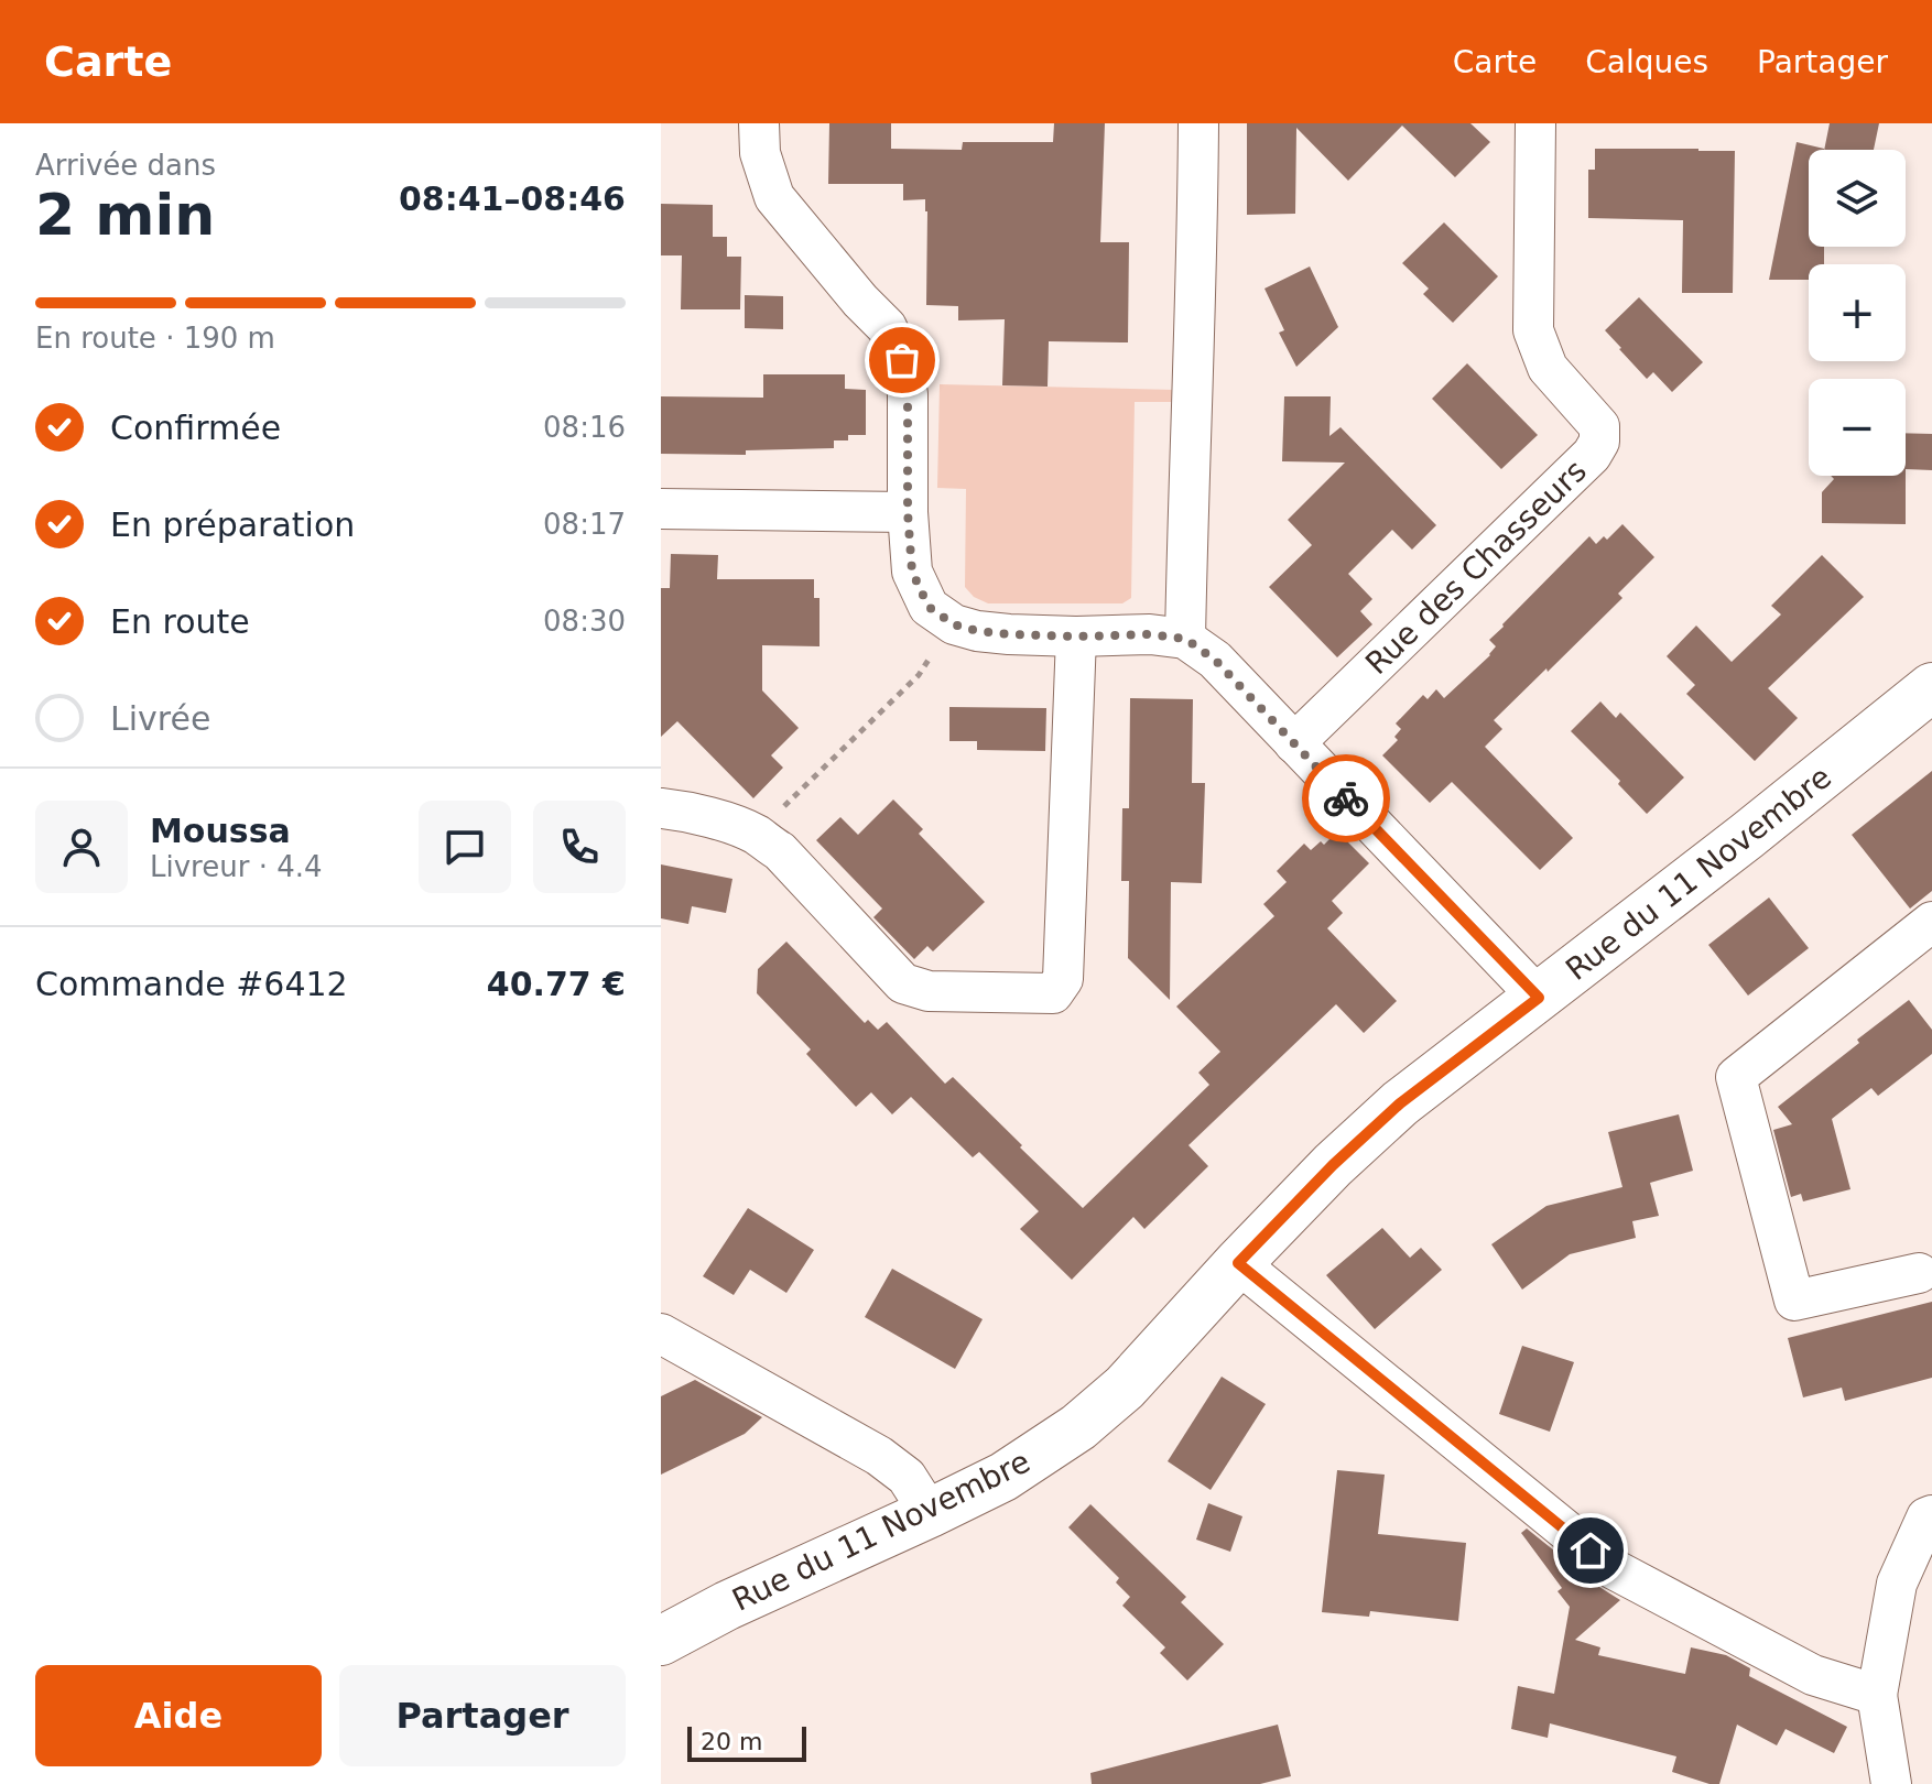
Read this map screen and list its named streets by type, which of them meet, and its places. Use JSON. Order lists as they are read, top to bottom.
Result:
{
  "streets": {
    "street": ["Rue des Chasseurs", "Rue du 11 Novembre"]
  },
  "scale_bar": "20 m",
  "page": {
    "header": "Carte",
    "nav": ["Carte", "Calques", "Partager"],
    "heading": ["2 min", "Arrivée dans", "08:41–08:46"],
    "panel": [
      "Moussa",
      "Livreur · 4.4",
      "Commande #6412",
      "40.77 €"
    ],
    "map_buttons": ["+", "−"],
    "bar": "En route · 190 m",
    "list": [
      ["Confirmée", "08:16"],
      ["En préparation", "08:17"],
      ["En route", "08:30"],
      "Livrée"
    ],
    "buttons": ["Aide", "Partager"],
    "scale": "20 m"
  }
}
